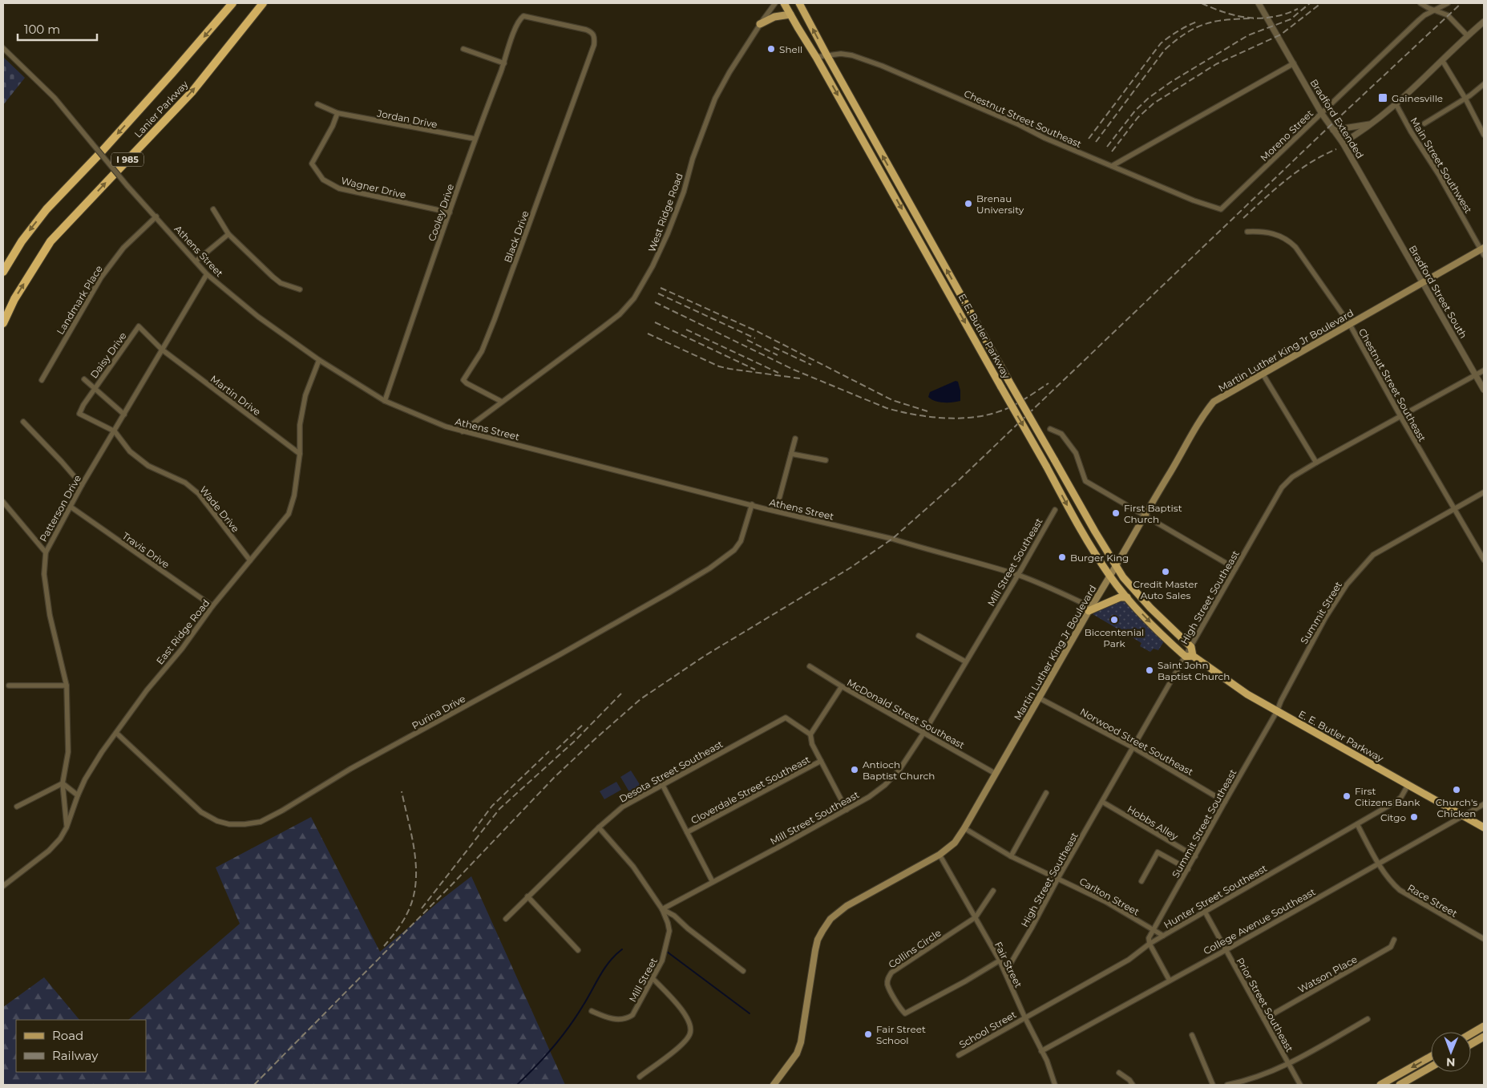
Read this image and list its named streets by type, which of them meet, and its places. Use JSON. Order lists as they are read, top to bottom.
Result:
{
  "streets": {
    "highway": ["Lanier Parkway", "I 985", "E. E. Butler Parkway"],
    "main road": ["Martin Luther King Jr Boulevard"],
    "street": [
      "Jordan Drive",
      "Chestnut Street Southeast",
      "Bradford Extended",
      "Moreno Street",
      "Main Street Southwest",
      "Wagner Drive",
      "Cooley Drive",
      "West Ridge Road",
      "Black Drive",
      "Athens Street",
      "Bradford Street South",
      "Landmark Place",
      "Daisy Drive",
      "Martin Drive",
      "Patterson Drive",
      "Wade Drive",
      "Travis Drive",
      "Mill Street Southeast",
      "High Street Southeast",
      "Summit Street",
      "East Ridge Road",
      "Purina Drive",
      "McDonald Street Southeast",
      "Norwood Street Southeast",
      "Desota Street Southeast",
      "Cloverdale Street Southeast",
      "Hobbs Alley",
      "Summit Street Southeast",
      "Carlton Street",
      "Hunter Street Southeast",
      "Race Street",
      "College Avenue Southeast",
      "Collins Circle",
      "Fair Street",
      "Watson Place",
      "Mill Street",
      "Prior Street Southeast",
      "School Street"
    ]
  },
  "crossings": [
    ["Jordan Drive", "Wagner Drive"],
    ["Jordan Drive", "Cooley Drive"],
    ["Chestnut Street Southeast", "Moreno Street"],
    ["Chestnut Street Southeast", "E. E. Butler Parkway"],
    ["Chestnut Street Southeast", "Martin Luther King Jr Boulevard"],
    ["Chestnut Street Southeast", "High Street Southeast"],
    ["Chestnut Street Southeast", "Summit Street"],
    ["Bradford Extended", "Moreno Street"],
    ["Bradford Extended", "Bradford Street South"],
    ["Main Street Southwest", "Martin Luther King Jr Boulevard"],
    ["Wagner Drive", "Cooley Drive"],
    ["Cooley Drive", "Black Drive"],
    ["Cooley Drive", "Athens Street"],
    ["West Ridge Road", "Black Drive"],
    ["West Ridge Road", "Athens Street"],
    ["Athens Street", "Landmark Place"],
    ["Athens Street", "Martin Luther King Jr Boulevard"],
    ["Athens Street", "Patterson Drive"],
    ["Athens Street", "Mill Street Southeast"],
    ["Athens Street", "East Ridge Road"],
    ["Athens Street", "Purina Drive"],
    ["Bradford Street South", "Martin Luther King Jr Boulevard"],
    ["Bradford Street South", "High Street Southeast"],
    ["E. E. Butler Parkway", "Martin Luther King Jr Boulevard"],
    ["E. E. Butler Parkway", "High Street Southeast"],
    ["E. E. Butler Parkway", "Summit Street"],
    ["E. E. Butler Parkway", "Summit Street Southeast"],
    ["E. E. Butler Parkway", "Hunter Street Southeast"],
    ["E. E. Butler Parkway", "College Avenue Southeast"],
    ["Martin Luther King Jr Boulevard", "McDonald Street Southeast"],
    ["Martin Luther King Jr Boulevard", "Norwood Street Southeast"],
    ["Martin Luther King Jr Boulevard", "Carlton Street"],
    ["Martin Luther King Jr Boulevard", "Fair Street"],
    ["Daisy Drive", "Martin Drive"],
    ["Daisy Drive", "Patterson Drive"],
    ["Martin Drive", "Patterson Drive"],
    ["Martin Drive", "East Ridge Road"],
    ["Patterson Drive", "Wade Drive"],
    ["Patterson Drive", "Travis Drive"],
    ["Patterson Drive", "East Ridge Road"],
    ["Wade Drive", "East Ridge Road"],
    ["Travis Drive", "East Ridge Road"],
    ["Mill Street Southeast", "McDonald Street Southeast"],
    ["Mill Street Southeast", "Mill Street"],
    ["High Street Southeast", "Norwood Street Southeast"],
    ["High Street Southeast", "Hobbs Alley"],
    ["High Street Southeast", "Carlton Street"],
    ["High Street Southeast", "Fair Street"],
    ["Summit Street", "Summit Street Southeast"],
    ["East Ridge Road", "Purina Drive"],
    ["Norwood Street Southeast", "Summit Street Southeast"],
    ["Hobbs Alley", "Summit Street Southeast"],
    ["Summit Street Southeast", "Carlton Street"],
    ["Summit Street Southeast", "Hunter Street Southeast"],
    ["Carlton Street", "Hunter Street Southeast"],
    ["Hunter Street Southeast", "Race Street"],
    ["Hunter Street Southeast", "Fair Street"],
    ["Hunter Street Southeast", "Prior Street Southeast"],
    ["Hunter Street Southeast", "School Street"],
    ["Race Street", "College Avenue Southeast"],
    ["College Avenue Southeast", "Fair Street"],
    ["College Avenue Southeast", "Prior Street Southeast"],
    ["Collins Circle", "Fair Street"],
    ["Fair Street", "School Street"],
    ["Watson Place", "Prior Street Southeast"]
  ],
  "places": {
    "other": [
      "Shell",
      "Brenau University",
      "First Baptist Church",
      "Burger King",
      "Credit Master Auto Sales",
      "Biccentenial Park",
      "Saint John Baptist Church",
      "Antioch Baptist Church",
      "Church's Chicken",
      "First Citizens Bank",
      "Citgo",
      "Fair Street School"
    ],
    "transit": ["Gainesville"]
  },
  "legend": ["Road", "Railway"],
  "scale_bar": "100 m",
  "north": "bottom"
}
